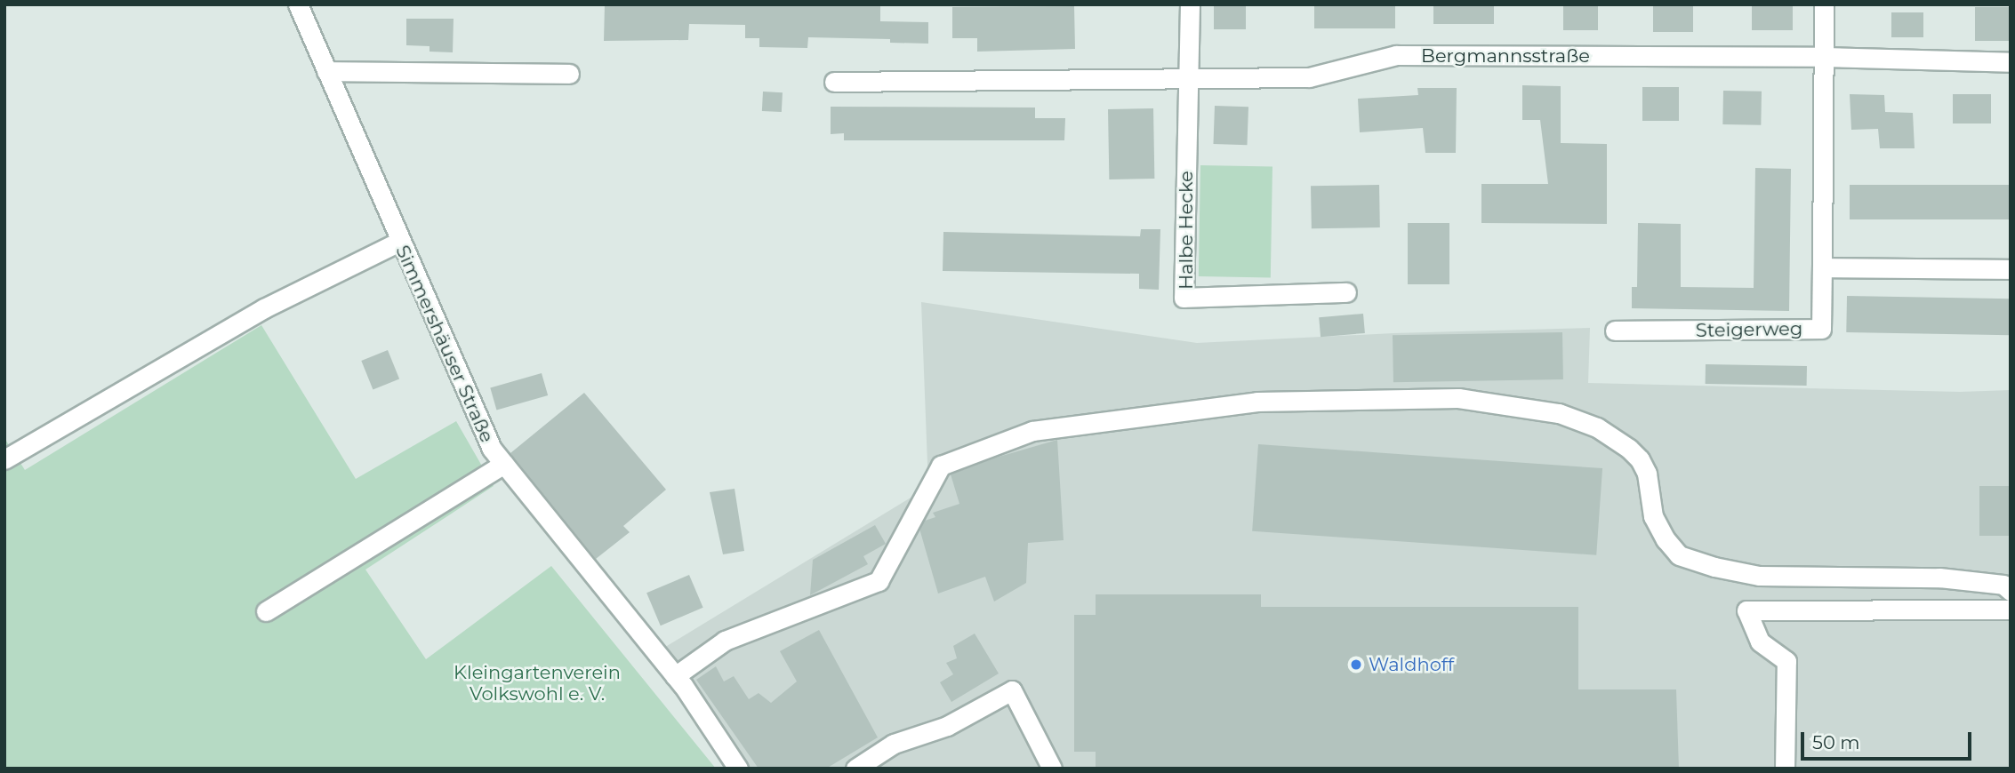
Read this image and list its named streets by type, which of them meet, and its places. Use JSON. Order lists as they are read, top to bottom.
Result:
{
  "streets": {
    "street": [
      "Bergmannsstraße",
      "Halbe Hecke",
      "Steigerweg",
      "Simmershäuser Straße"
    ]
  },
  "crossings": [
    ["Bergmannsstraße", "Halbe Hecke"],
    ["Bergmannsstraße", "Steigerweg"]
  ],
  "parks": ["Kleingartenverein Volkswohl e. V."],
  "places": ["Waldhoff"],
  "scale_bar": "50 m"
}
